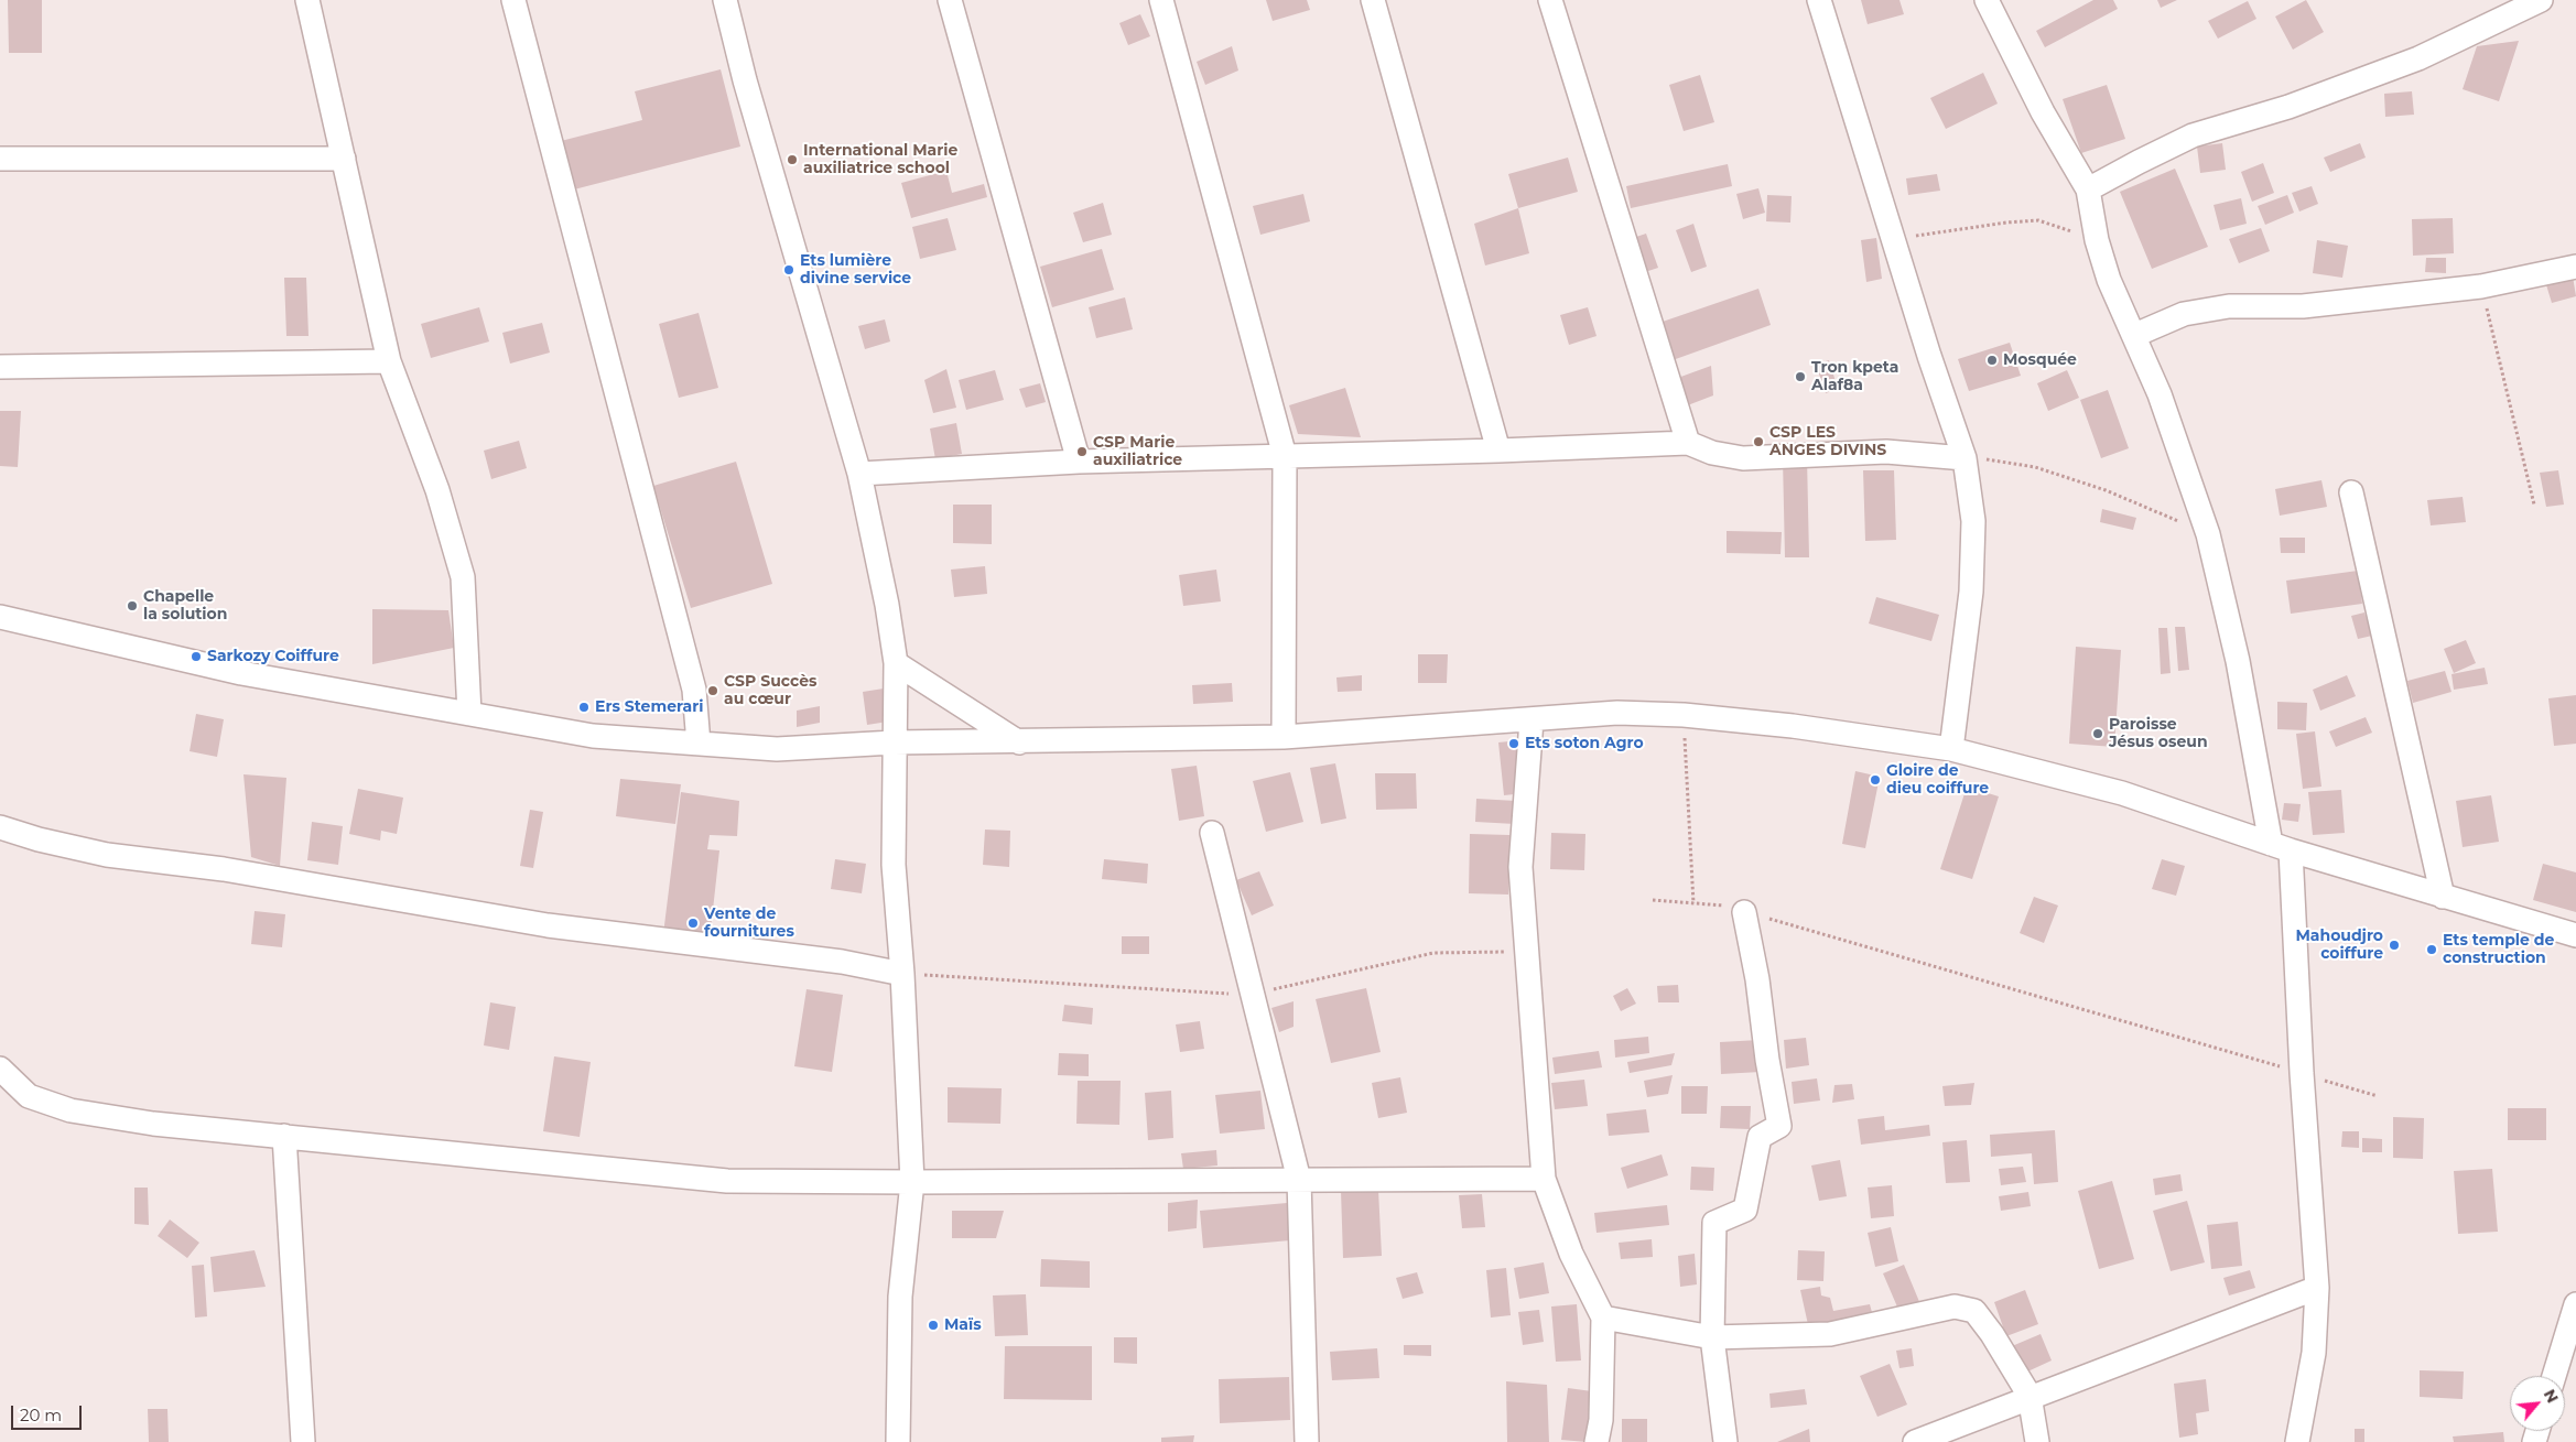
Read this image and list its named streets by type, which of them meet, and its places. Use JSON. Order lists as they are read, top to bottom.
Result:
{
  "places": [
    "International Marie auxiliatrice school",
    "Ets lumière divine service",
    "Mosquée",
    "Tron kpeta Alaf8a",
    "CSP LES ANGES DIVINS",
    "CSP Marie auxiliatrice",
    "Chapelle la solution",
    "Sarkozy Coiffure",
    "CSP Succès au cœur",
    "Ers Stemerari",
    "Paroisse Jésus oseun",
    "Ets soton Agro",
    "Gloire de dieu coiffure",
    "Vente de fournitures",
    "Mahoudjro coiffure",
    "Ets temple de construction",
    "Maïs"
  ],
  "scale_bar": "20 m",
  "north": "top right"
}
